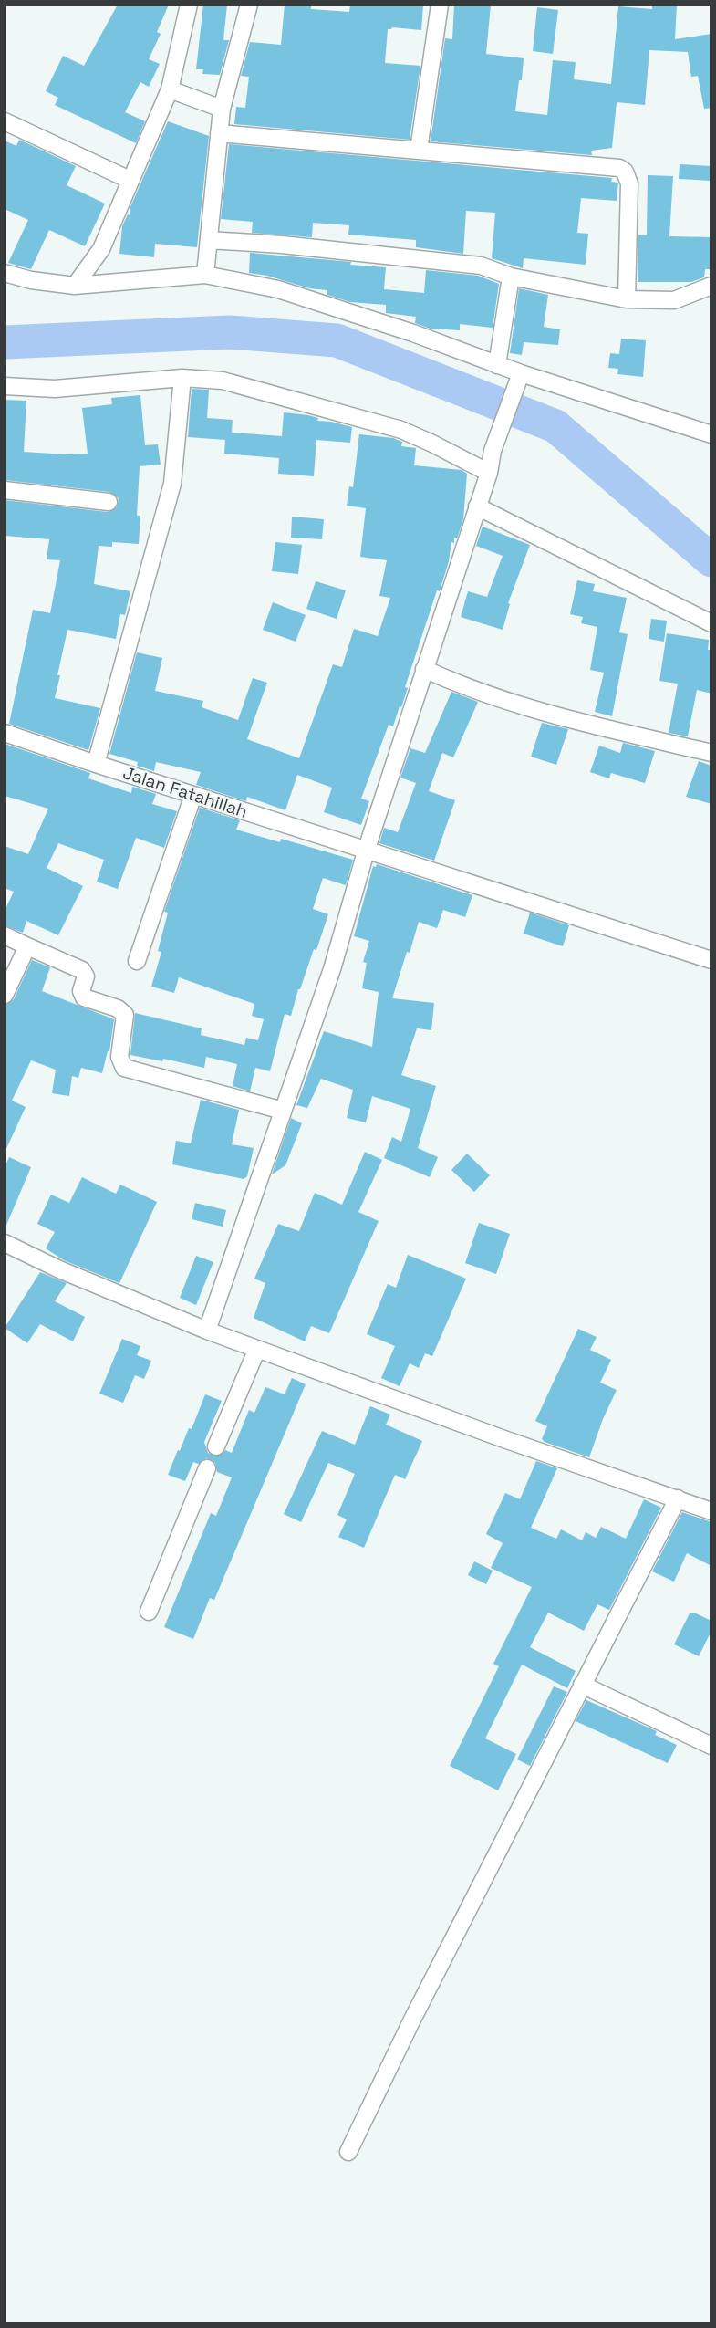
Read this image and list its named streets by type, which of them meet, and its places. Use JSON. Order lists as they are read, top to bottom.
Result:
{
  "streets": {
    "street": ["Jalan Fatahillah"]
  }
}
